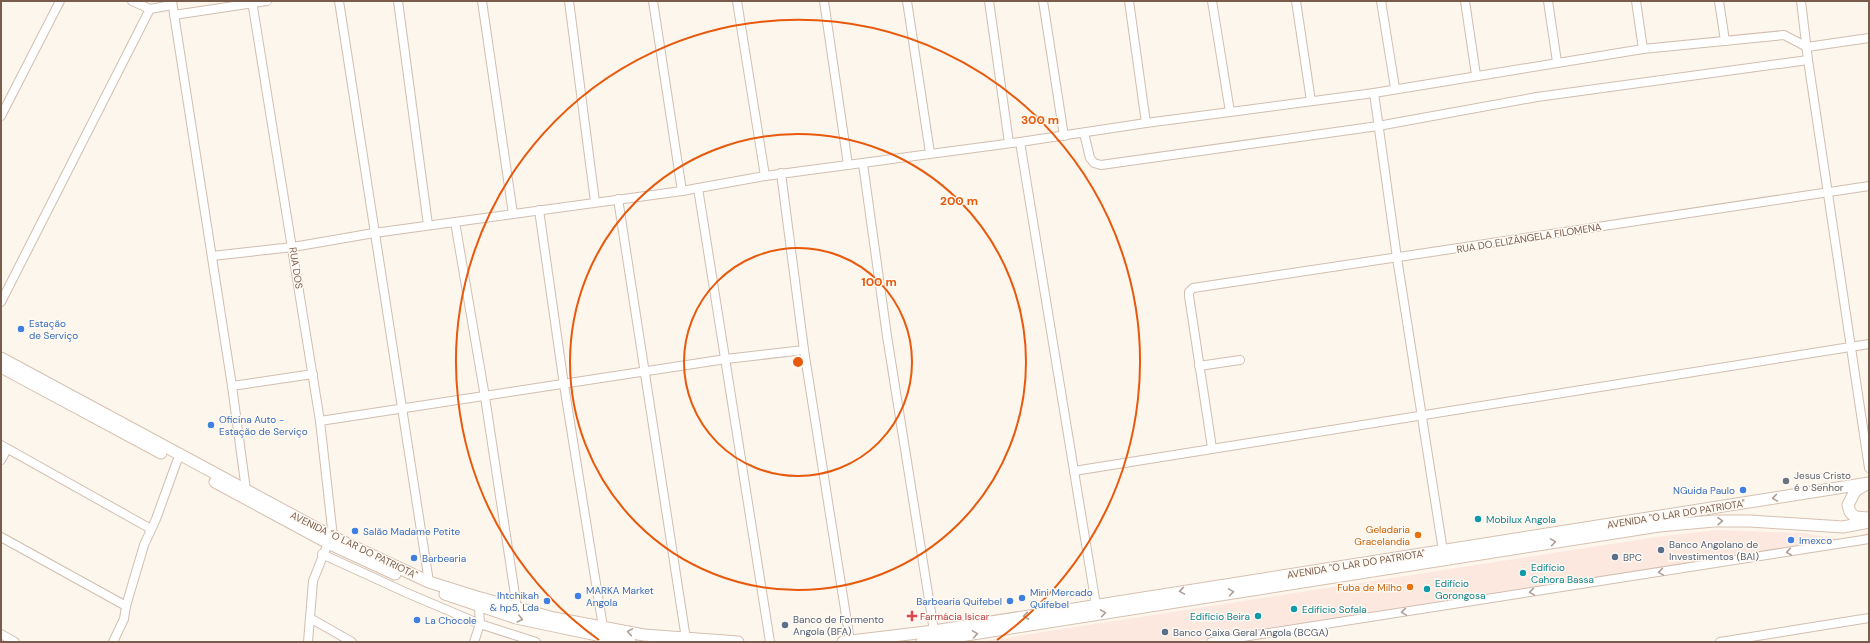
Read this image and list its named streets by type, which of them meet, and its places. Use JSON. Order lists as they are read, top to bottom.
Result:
{
  "streets": {
    "main road": ["AVENIDA \"O LAR DO PATRIOTA\""],
    "street": ["RUA DO ELIZÂNGELA FILOMENA", "RUA DOS"]
  },
  "crossings": [
    ["RUA DOS", "AVENIDA \"O LAR DO PATRIOTA\""]
  ],
  "places": {
    "other": [
      "Estação de Serviço",
      "Oficina Auto - Estação de Serviço",
      "Jesus Cristo é o Senhor",
      "NGuida Paulo",
      "Mobilux Angola",
      "Salão Madame Petite",
      "Geladaria Gracelandia",
      "Imexco",
      "Banco Angolano de Investimentos (BAI)",
      "BPC",
      "Barbearia",
      "Edifício Cahora Bassa",
      "Fuba de Milho",
      "Edifício Gorongosa",
      "MARKA Market Angola",
      "Mini Mercado Quifebel",
      "Ihtchikah & hp5, Lda",
      "Barbearia Quifebel",
      "Edifício Sofala",
      "Edifício Beira",
      "La Chocole",
      "Banco de Formento Angola (BFA)",
      "Banco Caixa Geral Angola (BCGA)"
    ],
    "health": ["Farmácia Isicar"]
  },
  "rings": ["300 m", "200 m", "100 m"]
}
